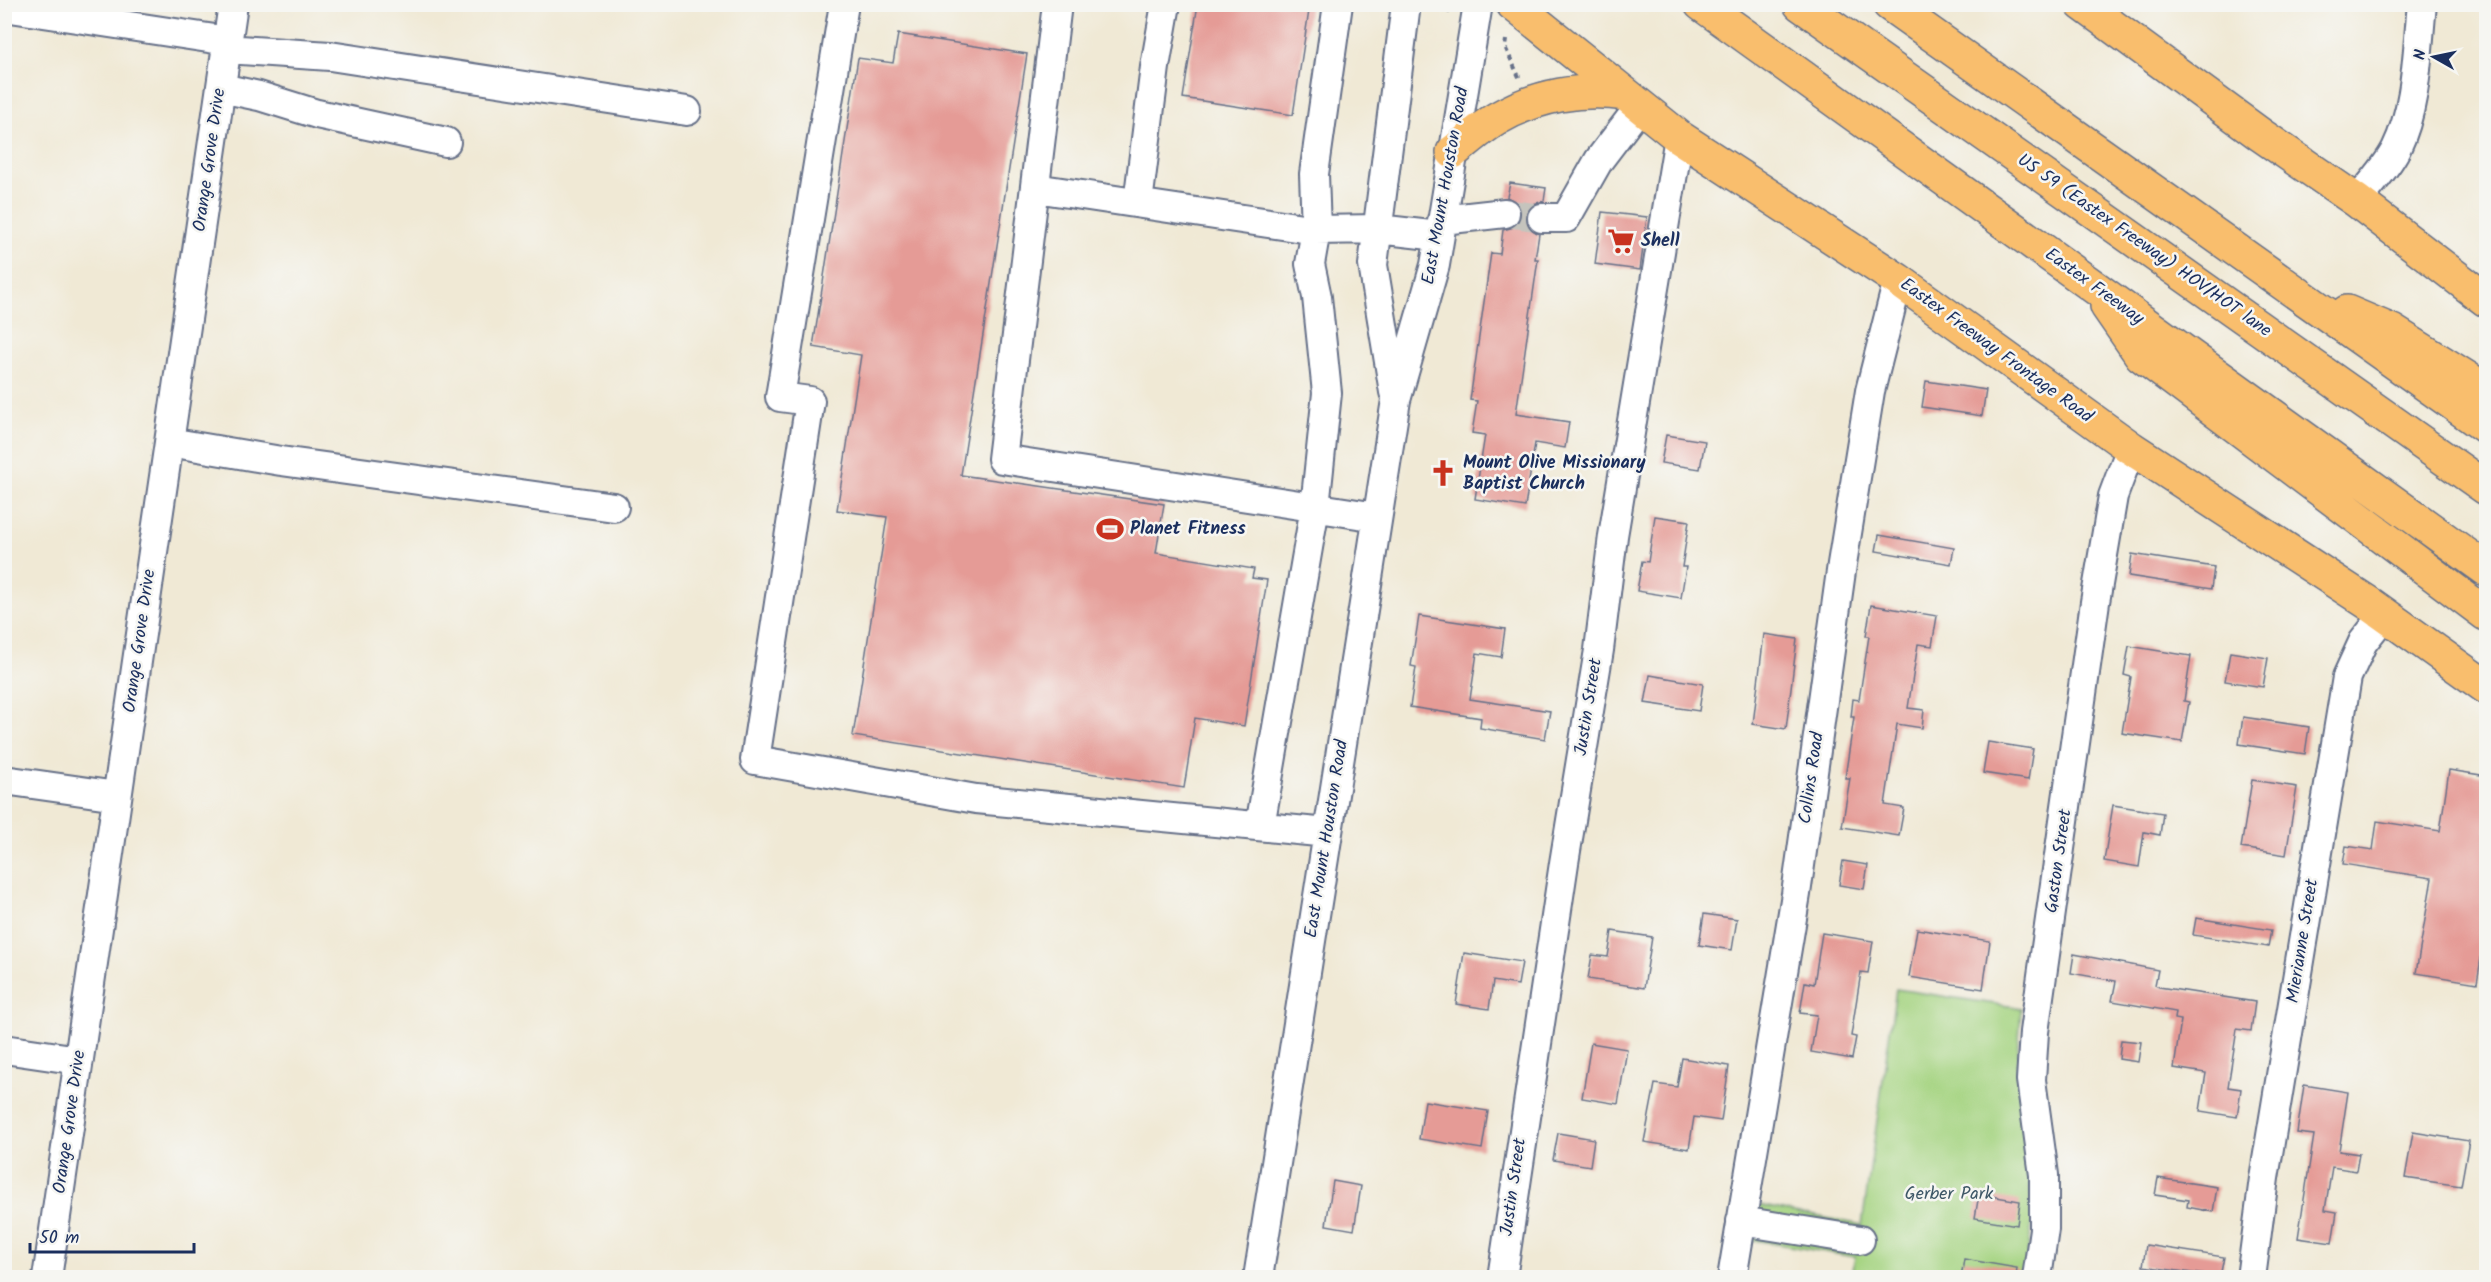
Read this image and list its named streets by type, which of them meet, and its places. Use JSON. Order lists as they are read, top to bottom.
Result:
{
  "streets": {
    "main road": ["US 59 (Eastex Freeway) HOV/HOT lane", "Eastex Freeway", "Eastex Freeway Frontage Road"],
    "street": [
      "Orange Grove Drive",
      "East Mount Houston Road",
      "Justin Street",
      "Collins Road",
      "Gaston Street",
      "Mierianne Street"
    ]
  },
  "crossings": [
    ["Eastex Freeway Frontage Road", "Justin Street"],
    ["Eastex Freeway Frontage Road", "Collins Road"],
    ["Eastex Freeway Frontage Road", "Gaston Street"],
    ["Eastex Freeway Frontage Road", "Mierianne Street"]
  ],
  "parks": ["Gerber Park"],
  "places": {
    "supermarket": ["Shell"],
    "church": ["Mount Olive Missionary Baptist Church"],
    "sports": ["Planet Fitness"]
  },
  "scale_bar": "50 m",
  "north": "left"
}
